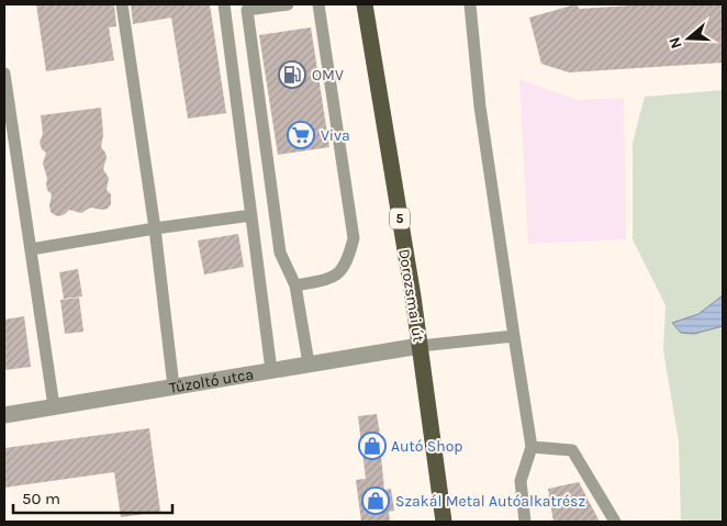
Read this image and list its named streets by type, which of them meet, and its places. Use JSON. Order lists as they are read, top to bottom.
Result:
{
  "streets": {
    "main road": ["5", "Dorozsmai út"],
    "street": ["Tűzoltó utca"]
  },
  "crossings": [
    ["Dorozsmai út", "Tűzoltó utca"]
  ],
  "places": {
    "fuel station": ["OMV"],
    "supermarket": ["Viva"],
    "shop": ["Autó Shop", "Szakál Metal Autóalkatrész"]
  },
  "scale_bar": "50 m",
  "north": "left"
}
